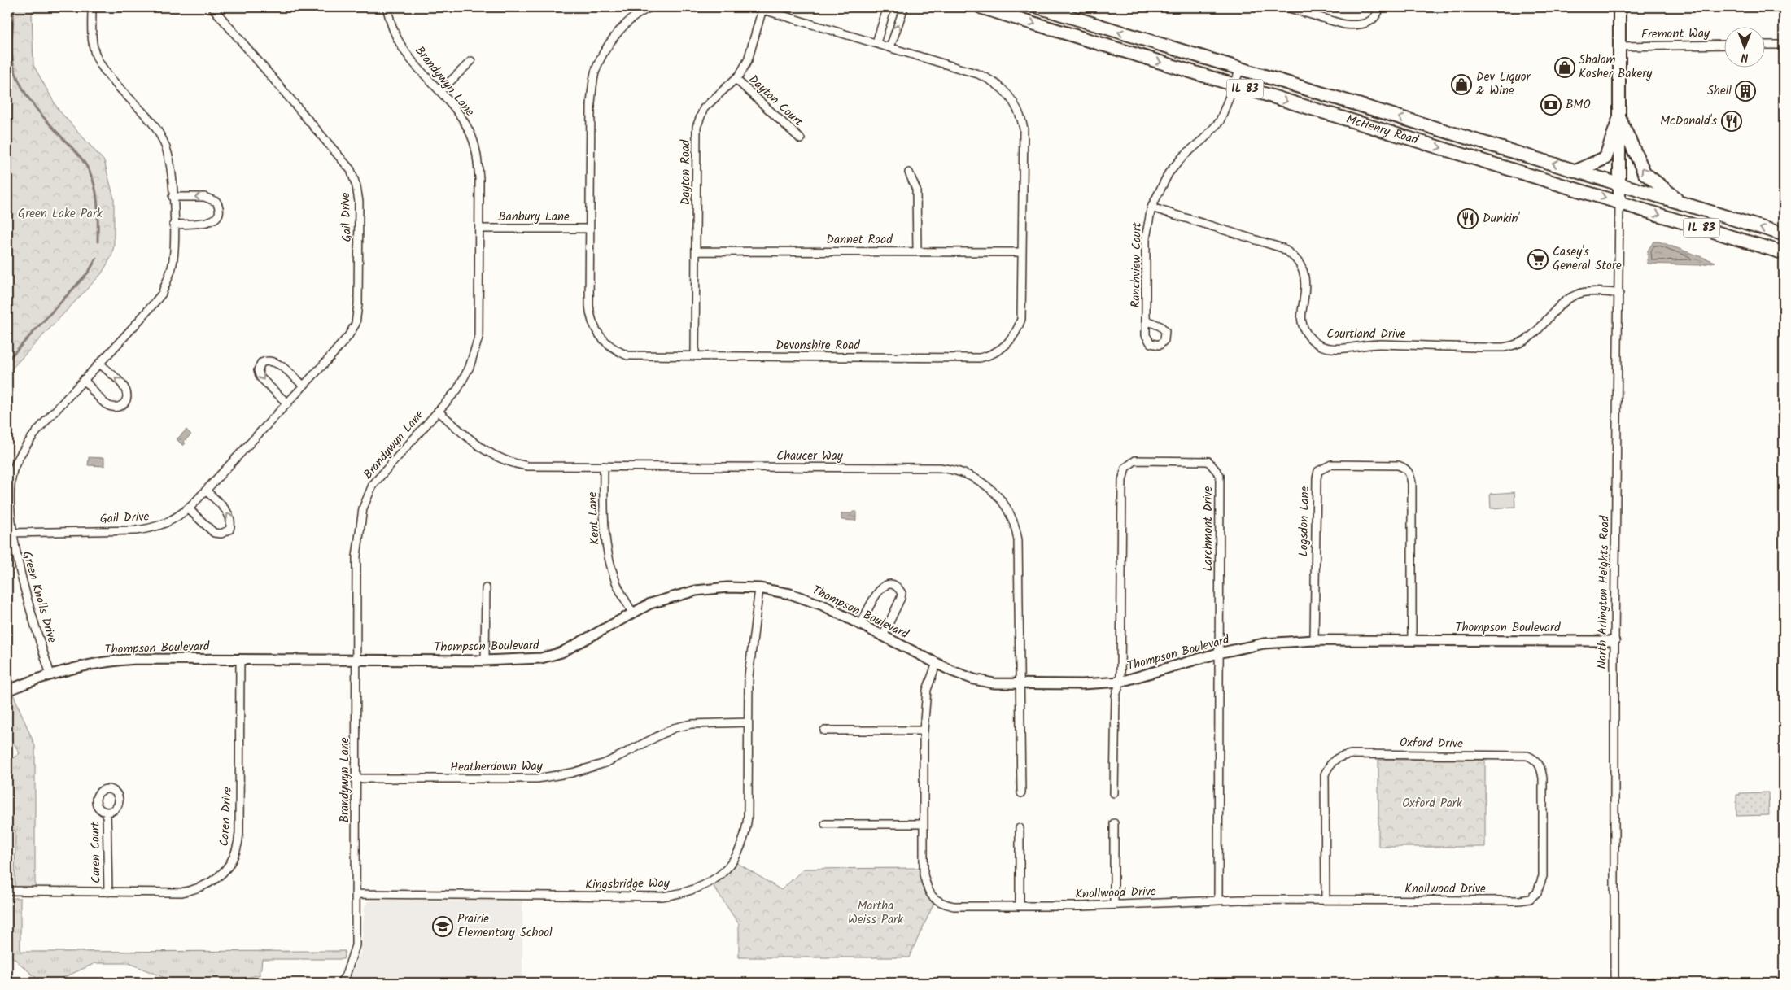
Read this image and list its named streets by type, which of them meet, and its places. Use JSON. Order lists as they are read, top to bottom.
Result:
{
  "streets": {
    "main road": ["IL 83", "McHenry Road"],
    "street": [
      "Fremont Way",
      "Brandywyn Lane",
      "Dayton Court",
      "Dayton Road",
      "Gail Drive",
      "Banbury Lane",
      "Dannet Road",
      "Ranchview Court",
      "Courtland Drive",
      "Devonshire Road",
      "Chaucer Way",
      "Kent Lane",
      "Logsdon Lane",
      "Larchmont Drive",
      "North Arlington Heights Road",
      "Green Knolls Drive",
      "Thompson Boulevard",
      "Oxford Drive",
      "Heatherdown Way",
      "Caren Drive",
      "Caren Court",
      "Kingsbridge Way",
      "Knollwood Drive"
    ]
  },
  "crossings": [
    ["Brandywyn Lane", "Banbury Lane"],
    ["Brandywyn Lane", "Chaucer Way"],
    ["Brandywyn Lane", "Thompson Boulevard"],
    ["Brandywyn Lane", "Heatherdown Way"],
    ["Brandywyn Lane", "Kingsbridge Way"],
    ["Dayton Court", "Dayton Road"],
    ["McHenry Road", "Ranchview Court"],
    ["McHenry Road", "North Arlington Heights Road"],
    ["Dayton Road", "Dannet Road"],
    ["Dayton Road", "Devonshire Road"],
    ["Gail Drive", "Green Knolls Drive"],
    ["Banbury Lane", "Devonshire Road"],
    ["Dannet Road", "Devonshire Road"],
    ["Ranchview Court", "Courtland Drive"],
    ["Courtland Drive", "North Arlington Heights Road"],
    ["Chaucer Way", "Kent Lane"],
    ["Chaucer Way", "Thompson Boulevard"],
    ["Kent Lane", "Thompson Boulevard"],
    ["Logsdon Lane", "Thompson Boulevard"],
    ["Larchmont Drive", "Thompson Boulevard"],
    ["Larchmont Drive", "Knollwood Drive"],
    ["North Arlington Heights Road", "Thompson Boulevard"],
    ["Green Knolls Drive", "Thompson Boulevard"],
    ["Thompson Boulevard", "Caren Drive"],
    ["Thompson Boulevard", "Kingsbridge Way"],
    ["Thompson Boulevard", "Knollwood Drive"],
    ["Oxford Drive", "Knollwood Drive"],
    ["Heatherdown Way", "Kingsbridge Way"],
    ["Caren Drive", "Caren Court"]
  ],
  "parks": ["Green Lake Park", "Oxford Park", "Martha Weiss Park"],
  "places": {
    "shop": ["Shalom Kosher Bakery", "Dev Liquor & Wine"],
    "building": ["Shell"],
    "bank": ["BMO"],
    "restaurant": ["McDonald's", "Dunkin'"],
    "supermarket": ["Casey's General Store"],
    "school or university": ["Prairie Elementary School"]
  },
  "north": "bottom"
}
